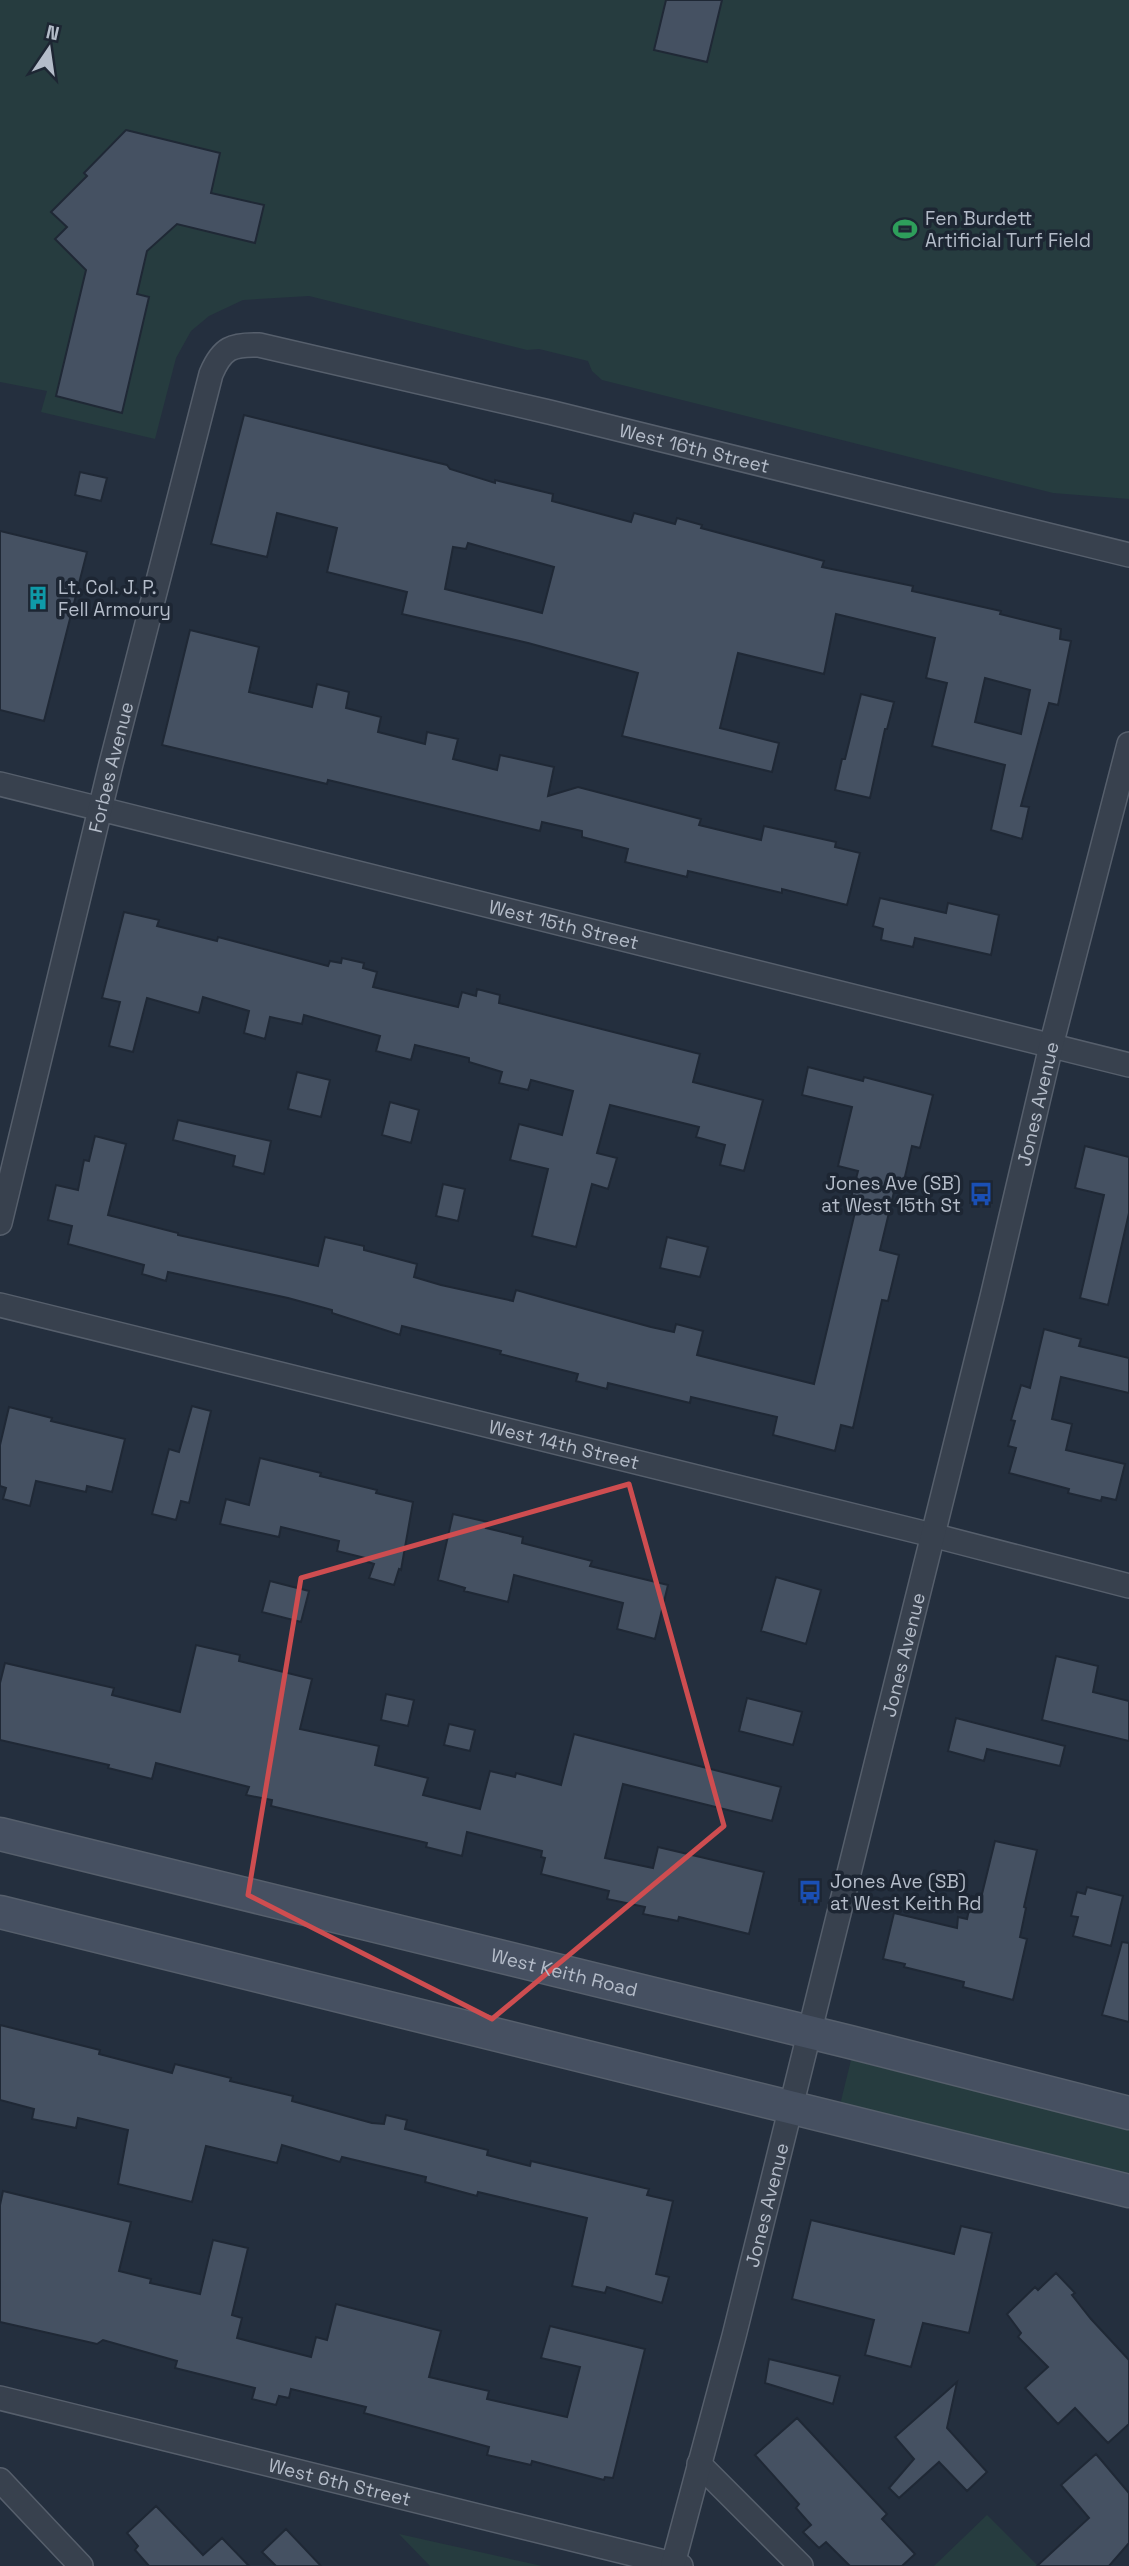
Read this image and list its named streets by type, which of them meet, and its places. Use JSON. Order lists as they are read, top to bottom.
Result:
{
  "streets": {
    "main road": ["West Keith Road"],
    "street": [
      "West 16th Street",
      "Forbes Avenue",
      "West 15th Street",
      "Jones Avenue",
      "West 14th Street",
      "West 6th Street"
    ]
  },
  "crossings": [
    ["West 16th Street", "Forbes Avenue"],
    ["Forbes Avenue", "West 15th Street"],
    ["West 15th Street", "Jones Avenue"],
    ["Jones Avenue", "West 14th Street"],
    ["Jones Avenue", "West Keith Road"],
    ["Jones Avenue", "West 6th Street"]
  ],
  "places": {
    "sports": ["Fen Burdett Artificial Turf Field"],
    "building": ["Lt. Col. J. P. Fell Armoury"],
    "bus stop": ["Jones Ave (SB) at West 15th St", "Jones Ave (SB) at West Keith Rd"]
  },
  "north": "top"
}
